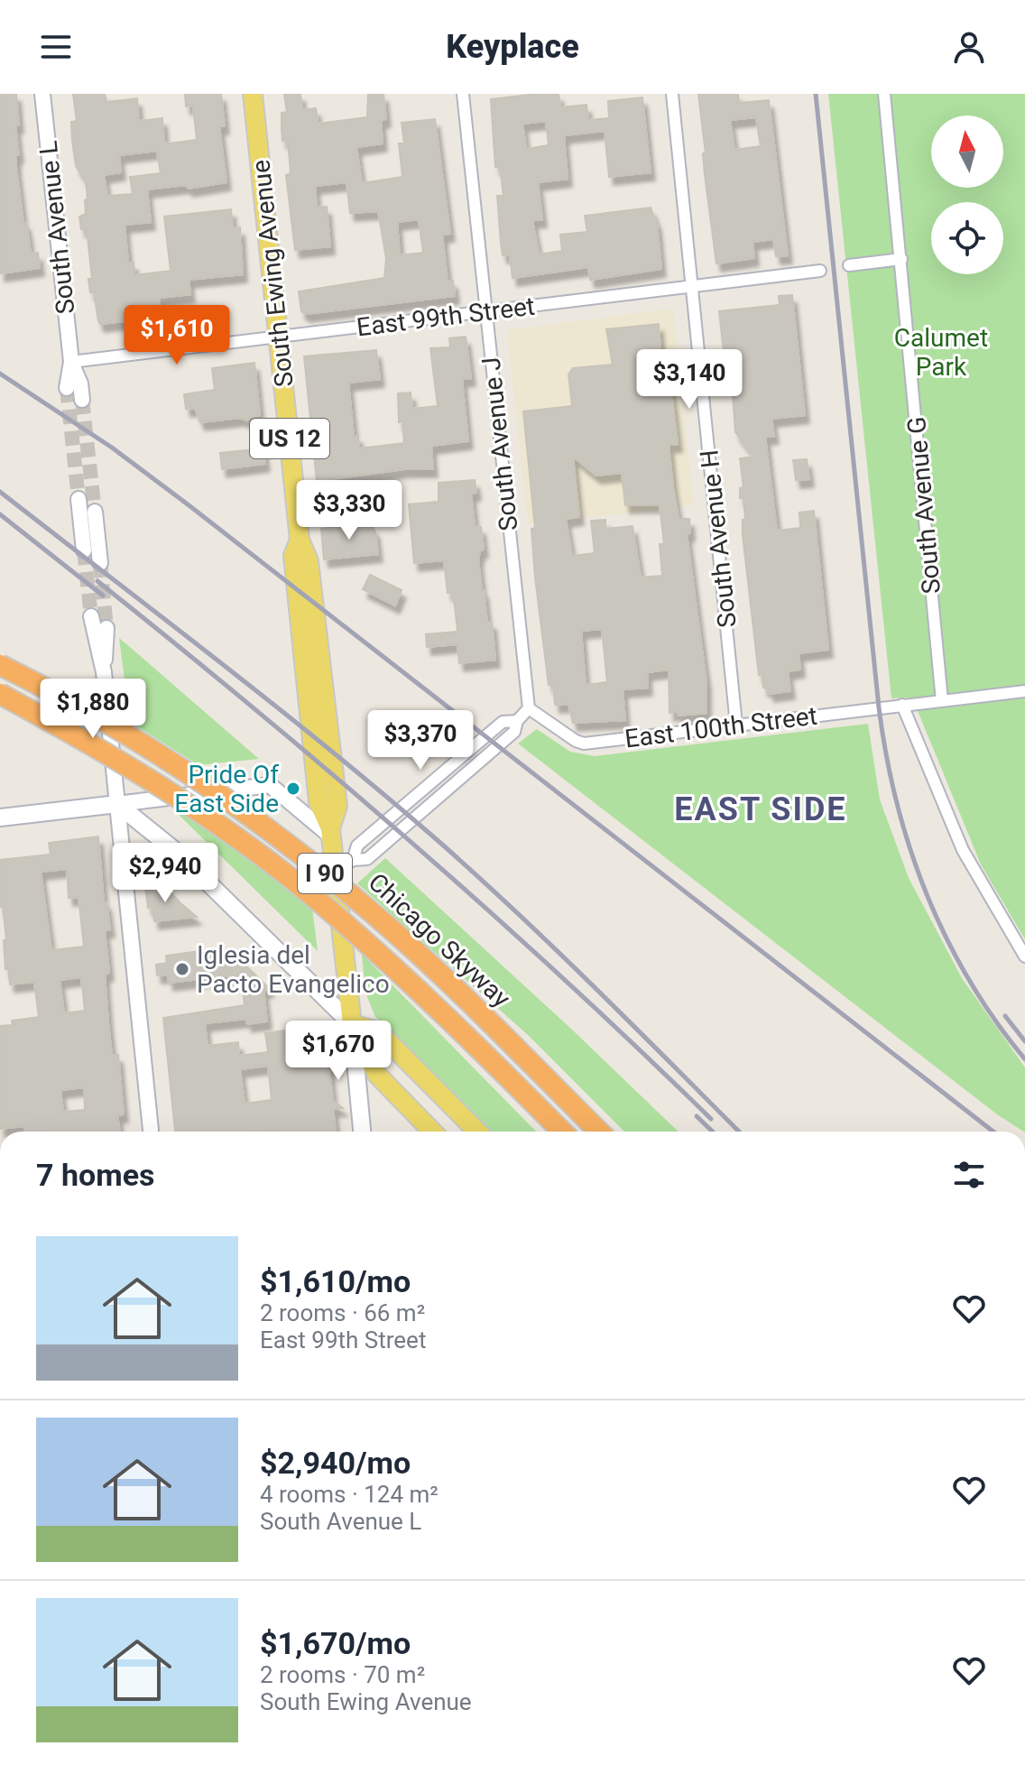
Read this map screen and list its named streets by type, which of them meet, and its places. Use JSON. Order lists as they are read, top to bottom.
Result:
{
  "streets": {
    "highway": ["I 90", "Chicago Skyway"],
    "main road": ["South Ewing Avenue", "US 12"],
    "street": [
      "South Avenue L",
      "East 99th Street",
      "South Avenue J",
      "South Avenue G",
      "South Avenue H",
      "East 100th Street"
    ]
  },
  "crossings": [
    ["South Avenue L", "East 99th Street"],
    ["South Ewing Avenue", "East 99th Street"],
    ["South Ewing Avenue", "US 12"],
    ["East 99th Street", "South Avenue J"],
    ["East 99th Street", "South Avenue H"],
    ["South Avenue J", "East 100th Street"],
    ["South Avenue G", "East 100th Street"],
    ["South Avenue H", "East 100th Street"]
  ],
  "districts": ["EAST SIDE"],
  "parks": ["Calumet Park"],
  "places": ["Pride Of East Side", "Iglesia del Pacto Evangelico"],
  "north": "top",
  "page": {
    "header": "Keyplace",
    "price": [
      "$1,610",
      "$3,140",
      "$3,330",
      "$1,880",
      "$3,370",
      "$2,940",
      "$1,670"
    ],
    "heading": "7 homes",
    "list": [
      {
        "name": "$1,610/mo",
        "note": "2 rooms · 66 m² · East 99th Street"
      },
      {
        "name": "$2,940/mo",
        "note": "4 rooms · 124 m² · South Avenue L"
      },
      {
        "name": "$1,670/mo",
        "note": "2 rooms · 70 m² · South Ewing Avenue"
      }
    ]
  }
}
